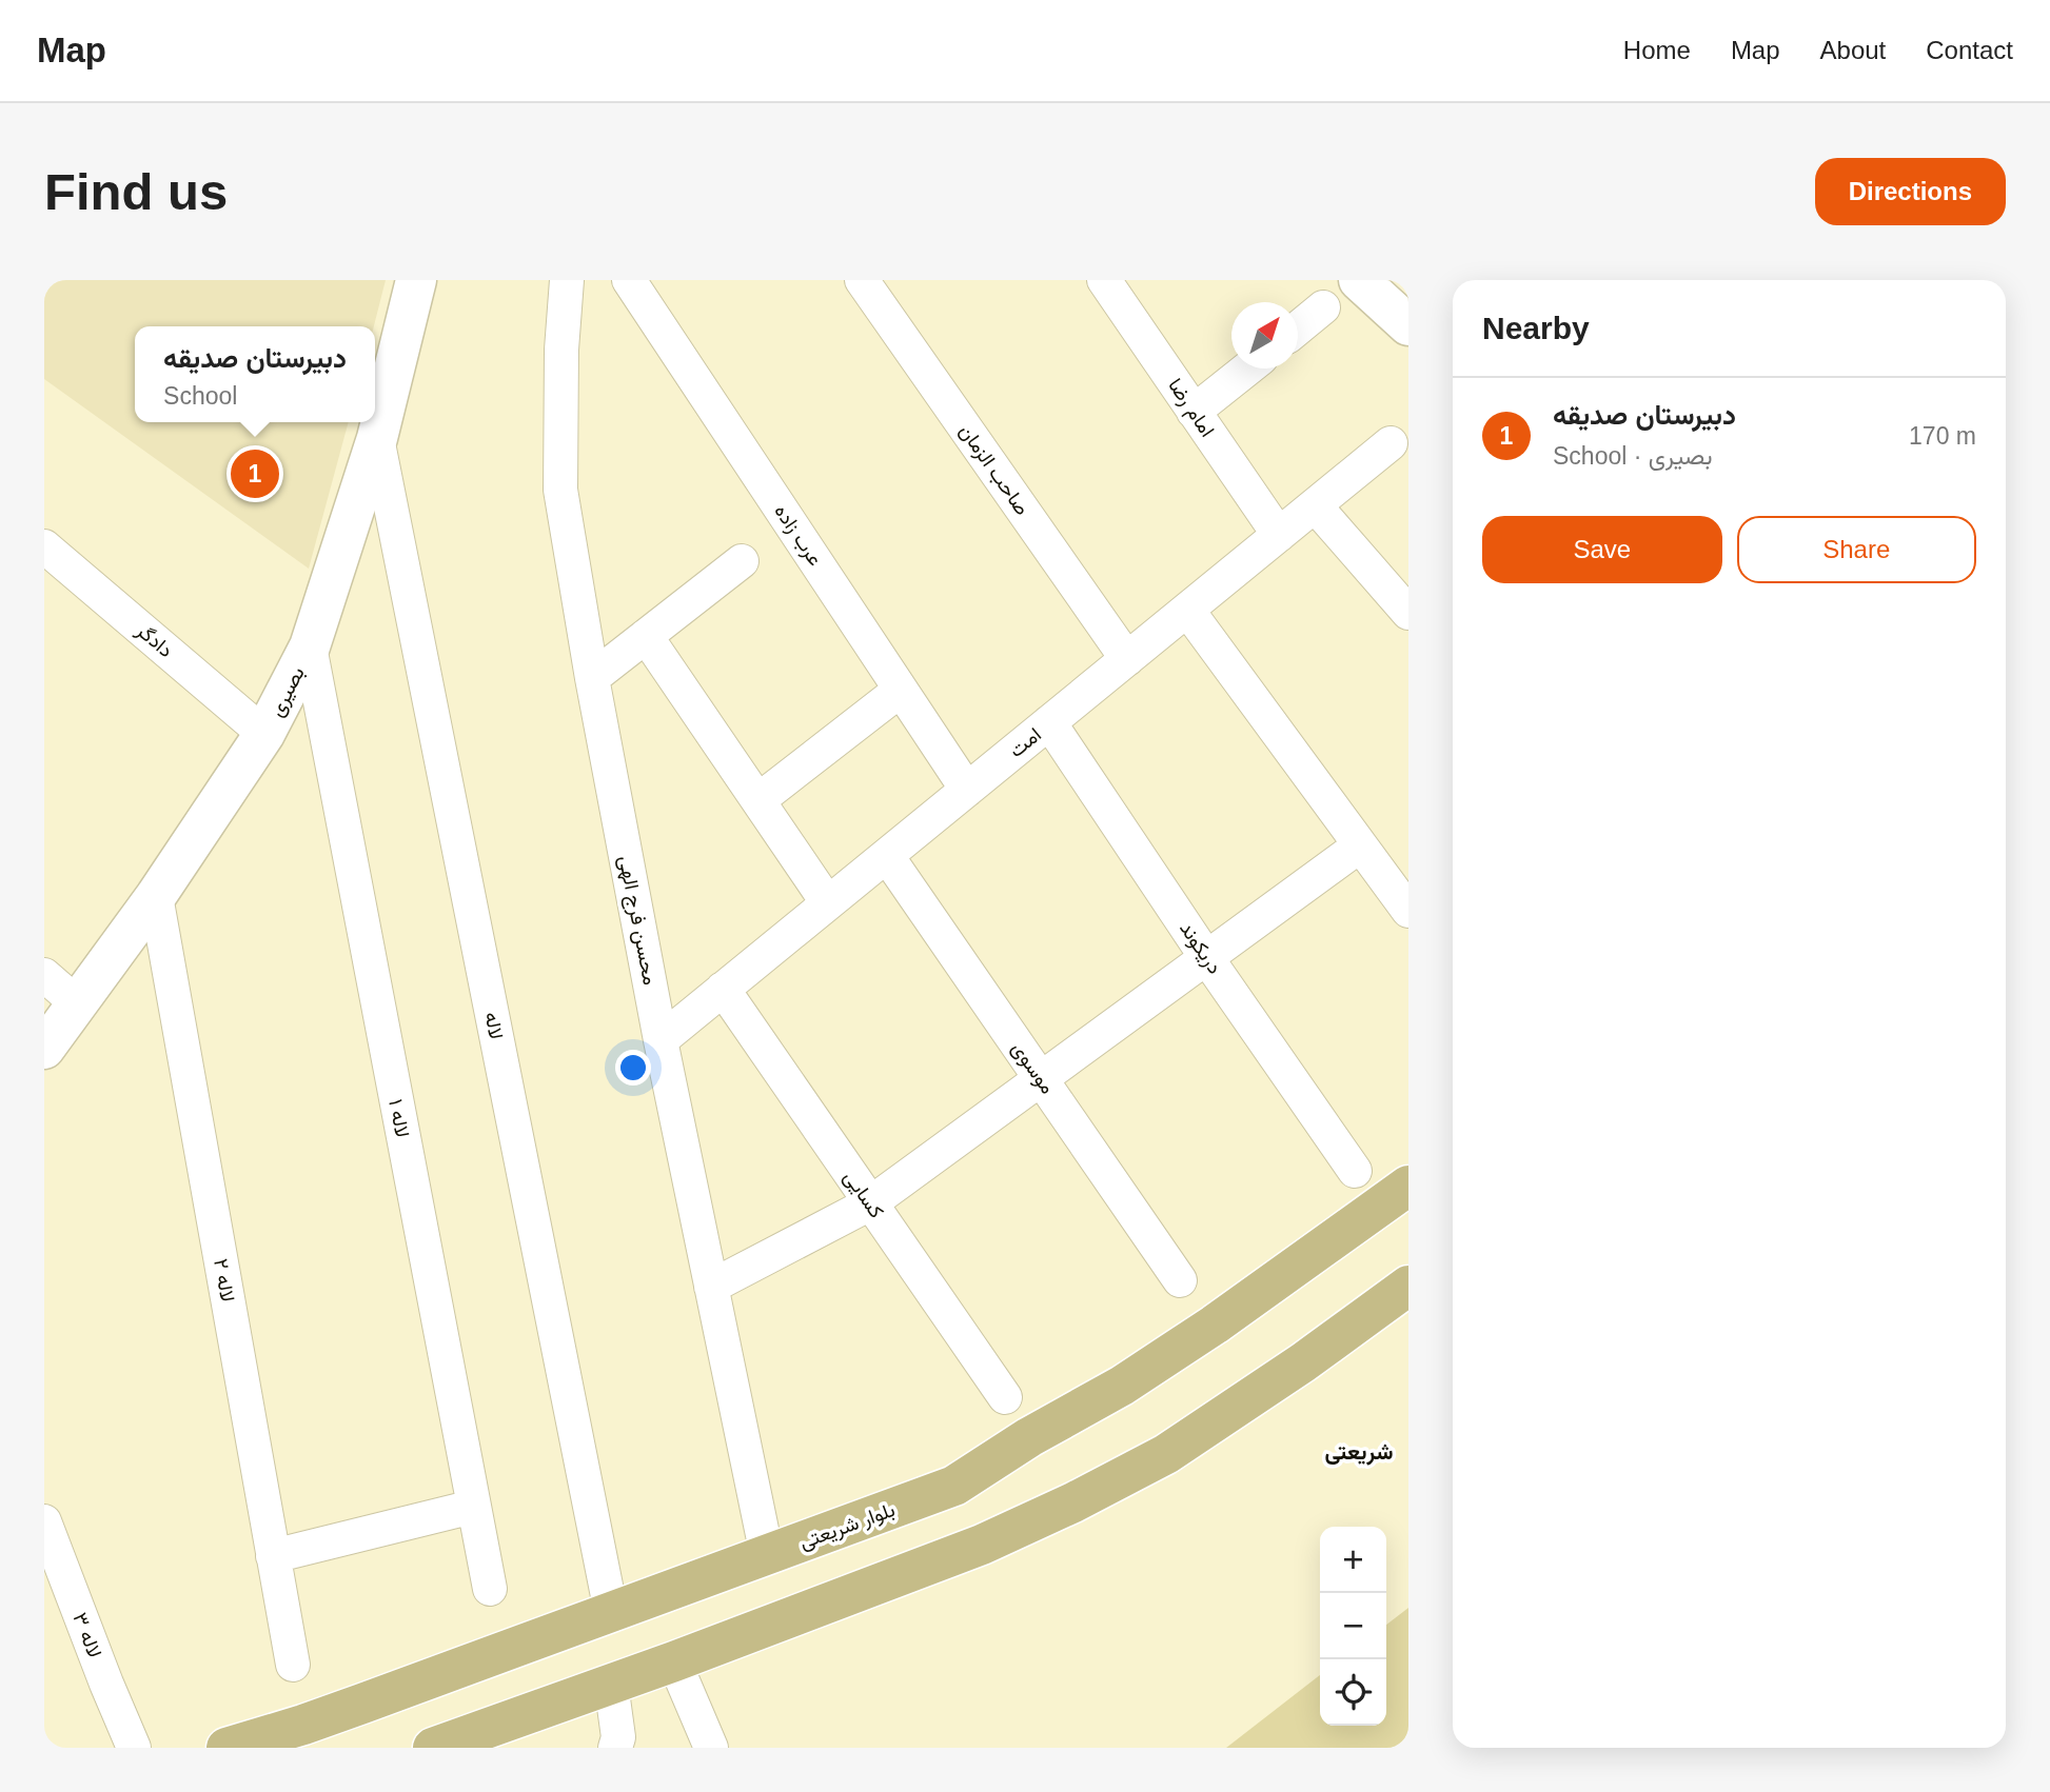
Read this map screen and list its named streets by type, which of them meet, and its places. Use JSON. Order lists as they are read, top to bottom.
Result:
{
  "streets": {
    "main road": ["بلوار شریعتی"],
    "street": [
      "امام رضا",
      "صاحب الزمان",
      "عرب زاده",
      "دادگر",
      "بصیری",
      "امت",
      "محسن فرج الهی",
      "دریکوند",
      "لاله",
      "موسوی",
      "لاله ۱",
      "کسایی",
      "لاله ۲",
      "لاله ۳"
    ]
  },
  "crossings": [
    ["امام رضا", "امت"],
    ["صاحب الزمان", "امت"],
    ["عرب زاده", "امت"],
    ["دادگر", "بصیری"],
    ["بصیری", "لاله"],
    ["بصیری", "لاله ۱"],
    ["بصیری", "لاله ۲"],
    ["امت", "محسن فرج الهی"],
    ["امت", "دریکوند"],
    ["امت", "موسوی"],
    ["امت", "کسایی"],
    ["محسن فرج الهی", "بلوار شریعتی"],
    ["لاله", "بلوار شریعتی"]
  ],
  "districts": ["شریعتی"],
  "north": "top right",
  "page": {
    "header": "Map",
    "nav": [
      "Home",
      "Map",
      "About",
      "Contact"
    ],
    "buttons": [
      "Directions",
      ["Save", "Share"]
    ],
    "title": "Find us",
    "heading": "Nearby",
    "popup": ["دبیرستان صدیقه", "School"],
    "list": [
      {
        "mark": "1",
        "name": "دبیرستان صدیقه",
        "note": "School · بصیری",
        "value": "170 m"
      }
    ],
    "pins": "1",
    "map_buttons": ["+", "−"]
  }
}
